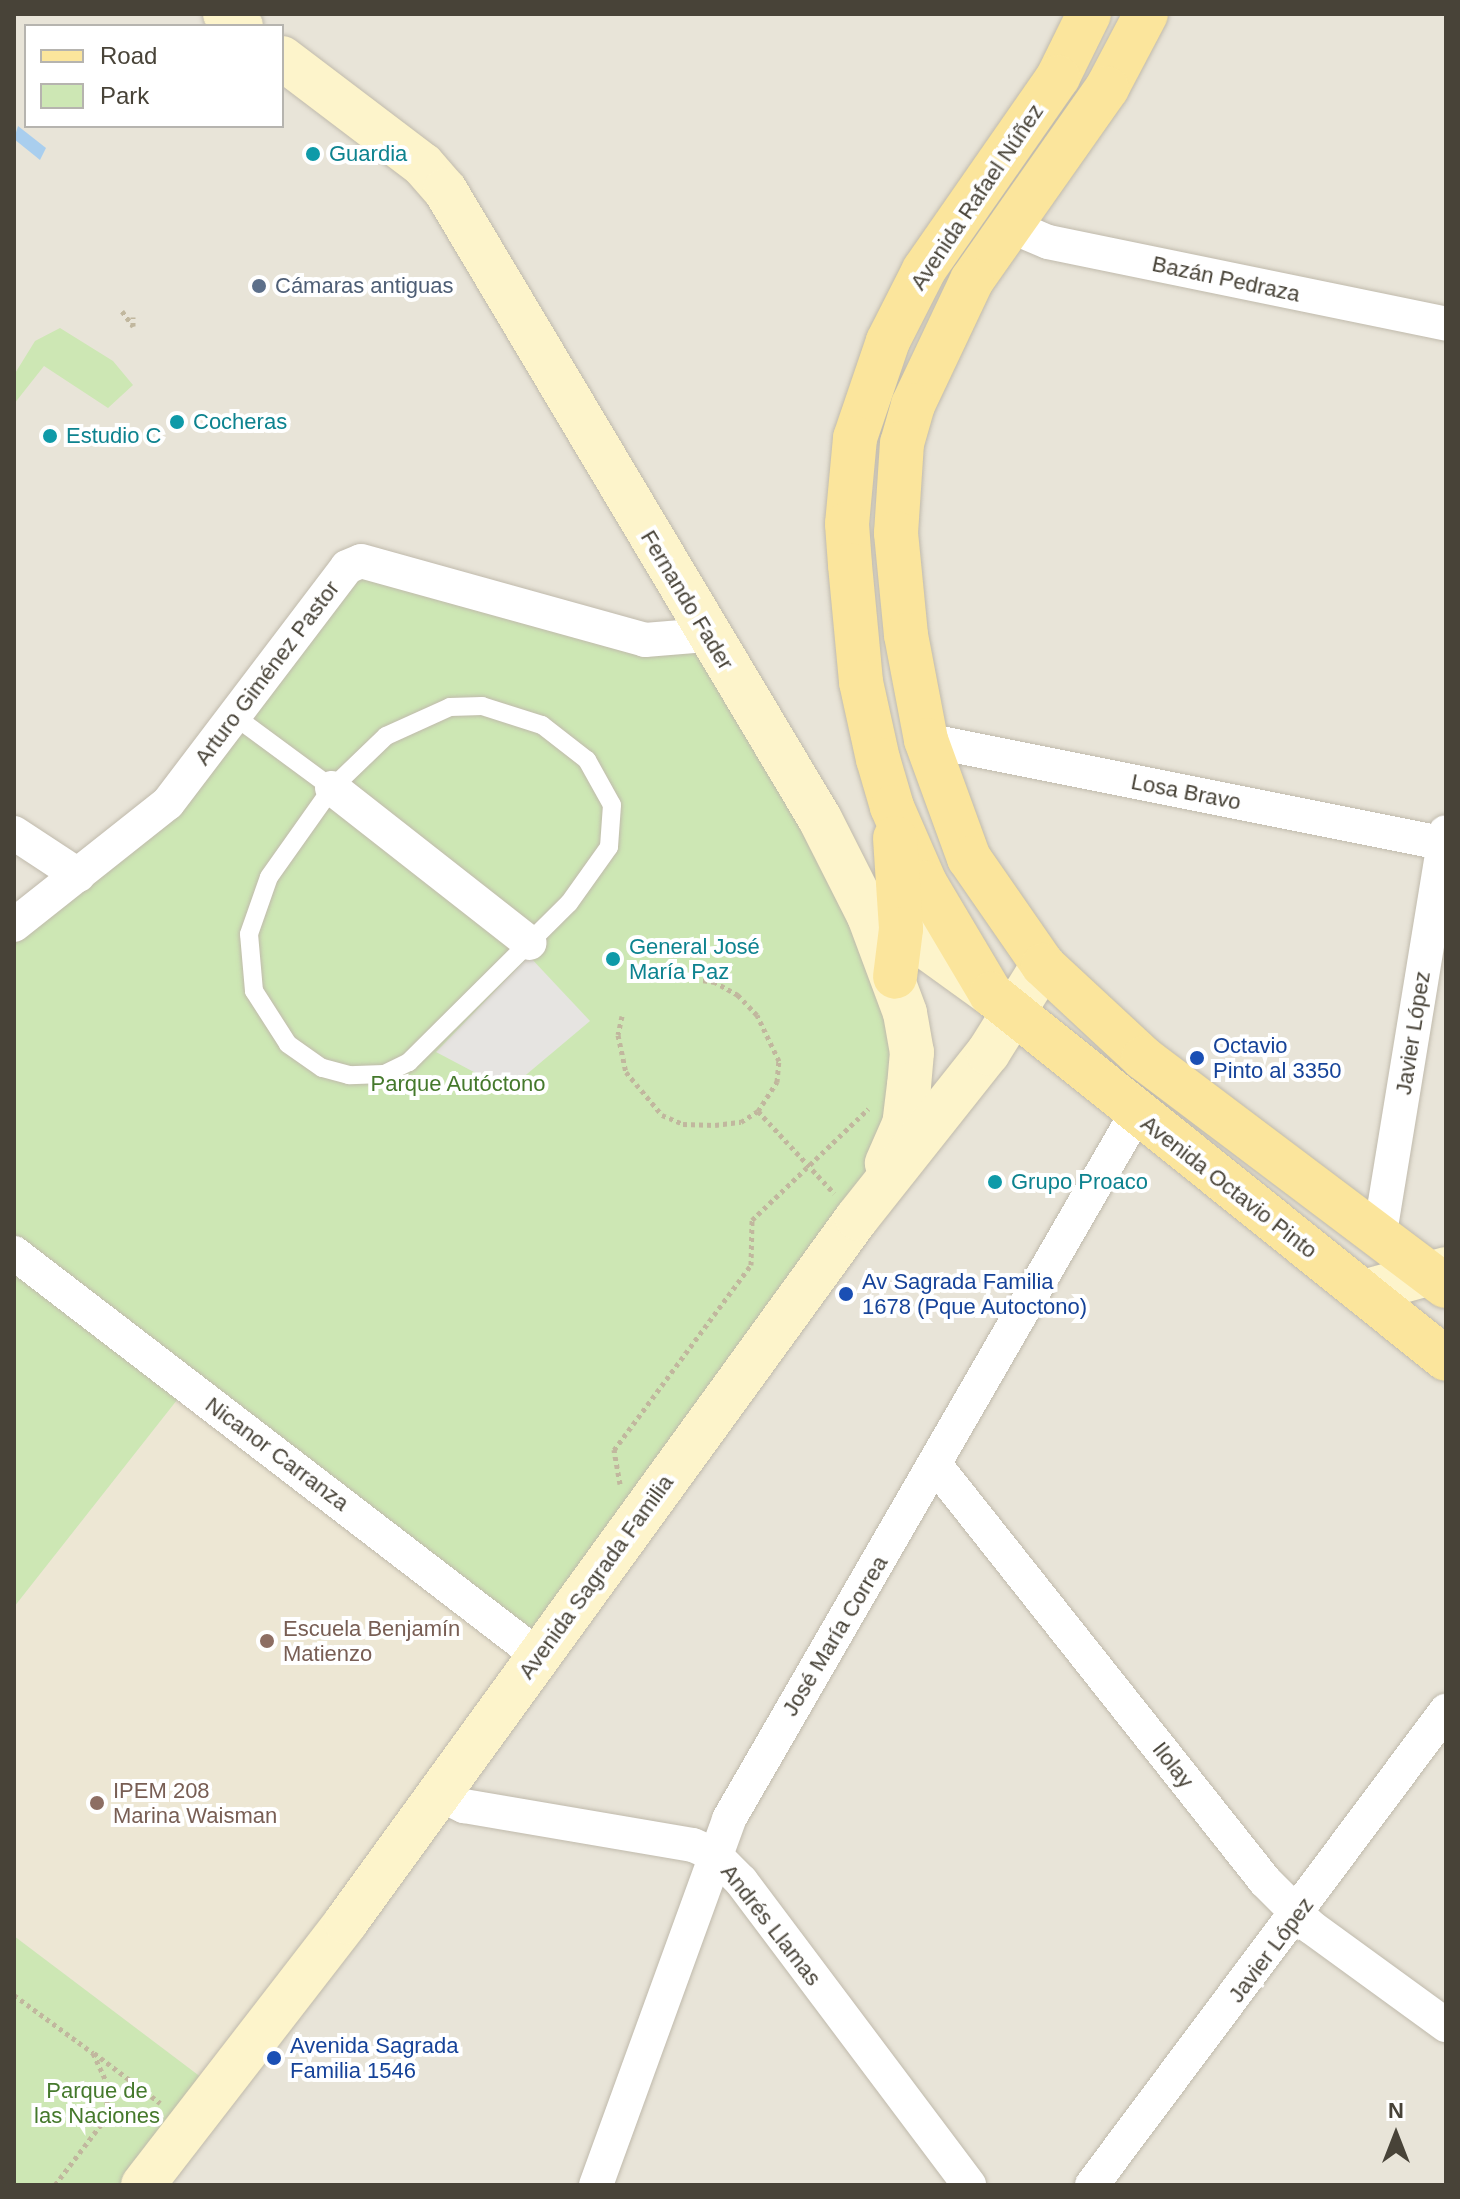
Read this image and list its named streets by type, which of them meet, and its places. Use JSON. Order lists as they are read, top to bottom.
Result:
{
  "streets": {
    "main road": [
      "Avenida Rafael Núñez",
      "Fernando Fader",
      "Avenida Octavio Pinto",
      "Avenida Sagrada Familia"
    ],
    "street": [
      "Bazán Pedraza",
      "Arturo Giménez Pastor",
      "Losa Bravo",
      "Javier López",
      "Nicanor Carranza",
      "José María Correa",
      "Ilolay",
      "Andrés Llamas"
    ]
  },
  "crossings": [
    ["Avenida Rafael Núñez", "Bazán Pedraza"],
    ["Avenida Rafael Núñez", "Losa Bravo"],
    ["Avenida Rafael Núñez", "Avenida Octavio Pinto"],
    ["Avenida Rafael Núñez", "Avenida Sagrada Familia"],
    ["Fernando Fader", "Arturo Giménez Pastor"],
    ["Fernando Fader", "Avenida Sagrada Familia"],
    ["Losa Bravo", "Javier López"],
    ["Javier López", "Ilolay"],
    ["Avenida Octavio Pinto", "Avenida Sagrada Familia"],
    ["Avenida Octavio Pinto", "José María Correa"],
    ["Nicanor Carranza", "Avenida Sagrada Familia"],
    ["Avenida Sagrada Familia", "Andrés Llamas"],
    ["José María Correa", "Ilolay"],
    ["José María Correa", "Andrés Llamas"]
  ],
  "parks": ["Parque Autóctono", "Parque de las Naciones"],
  "places": [
    "Guardia",
    "Cámaras antiguas",
    "Cocheras",
    "Estudio C",
    "General José María Paz",
    "Octavio Pinto al 3350",
    "Grupo Proaco",
    "Av Sagrada Familia 1678 (Pque Autoctono)",
    "Escuela Benjamín Matienzo",
    "IPEM 208 Marina Waisman",
    "Avenida Sagrada Familia 1546"
  ],
  "legend": ["Road", "Park"],
  "north": "top"
}
